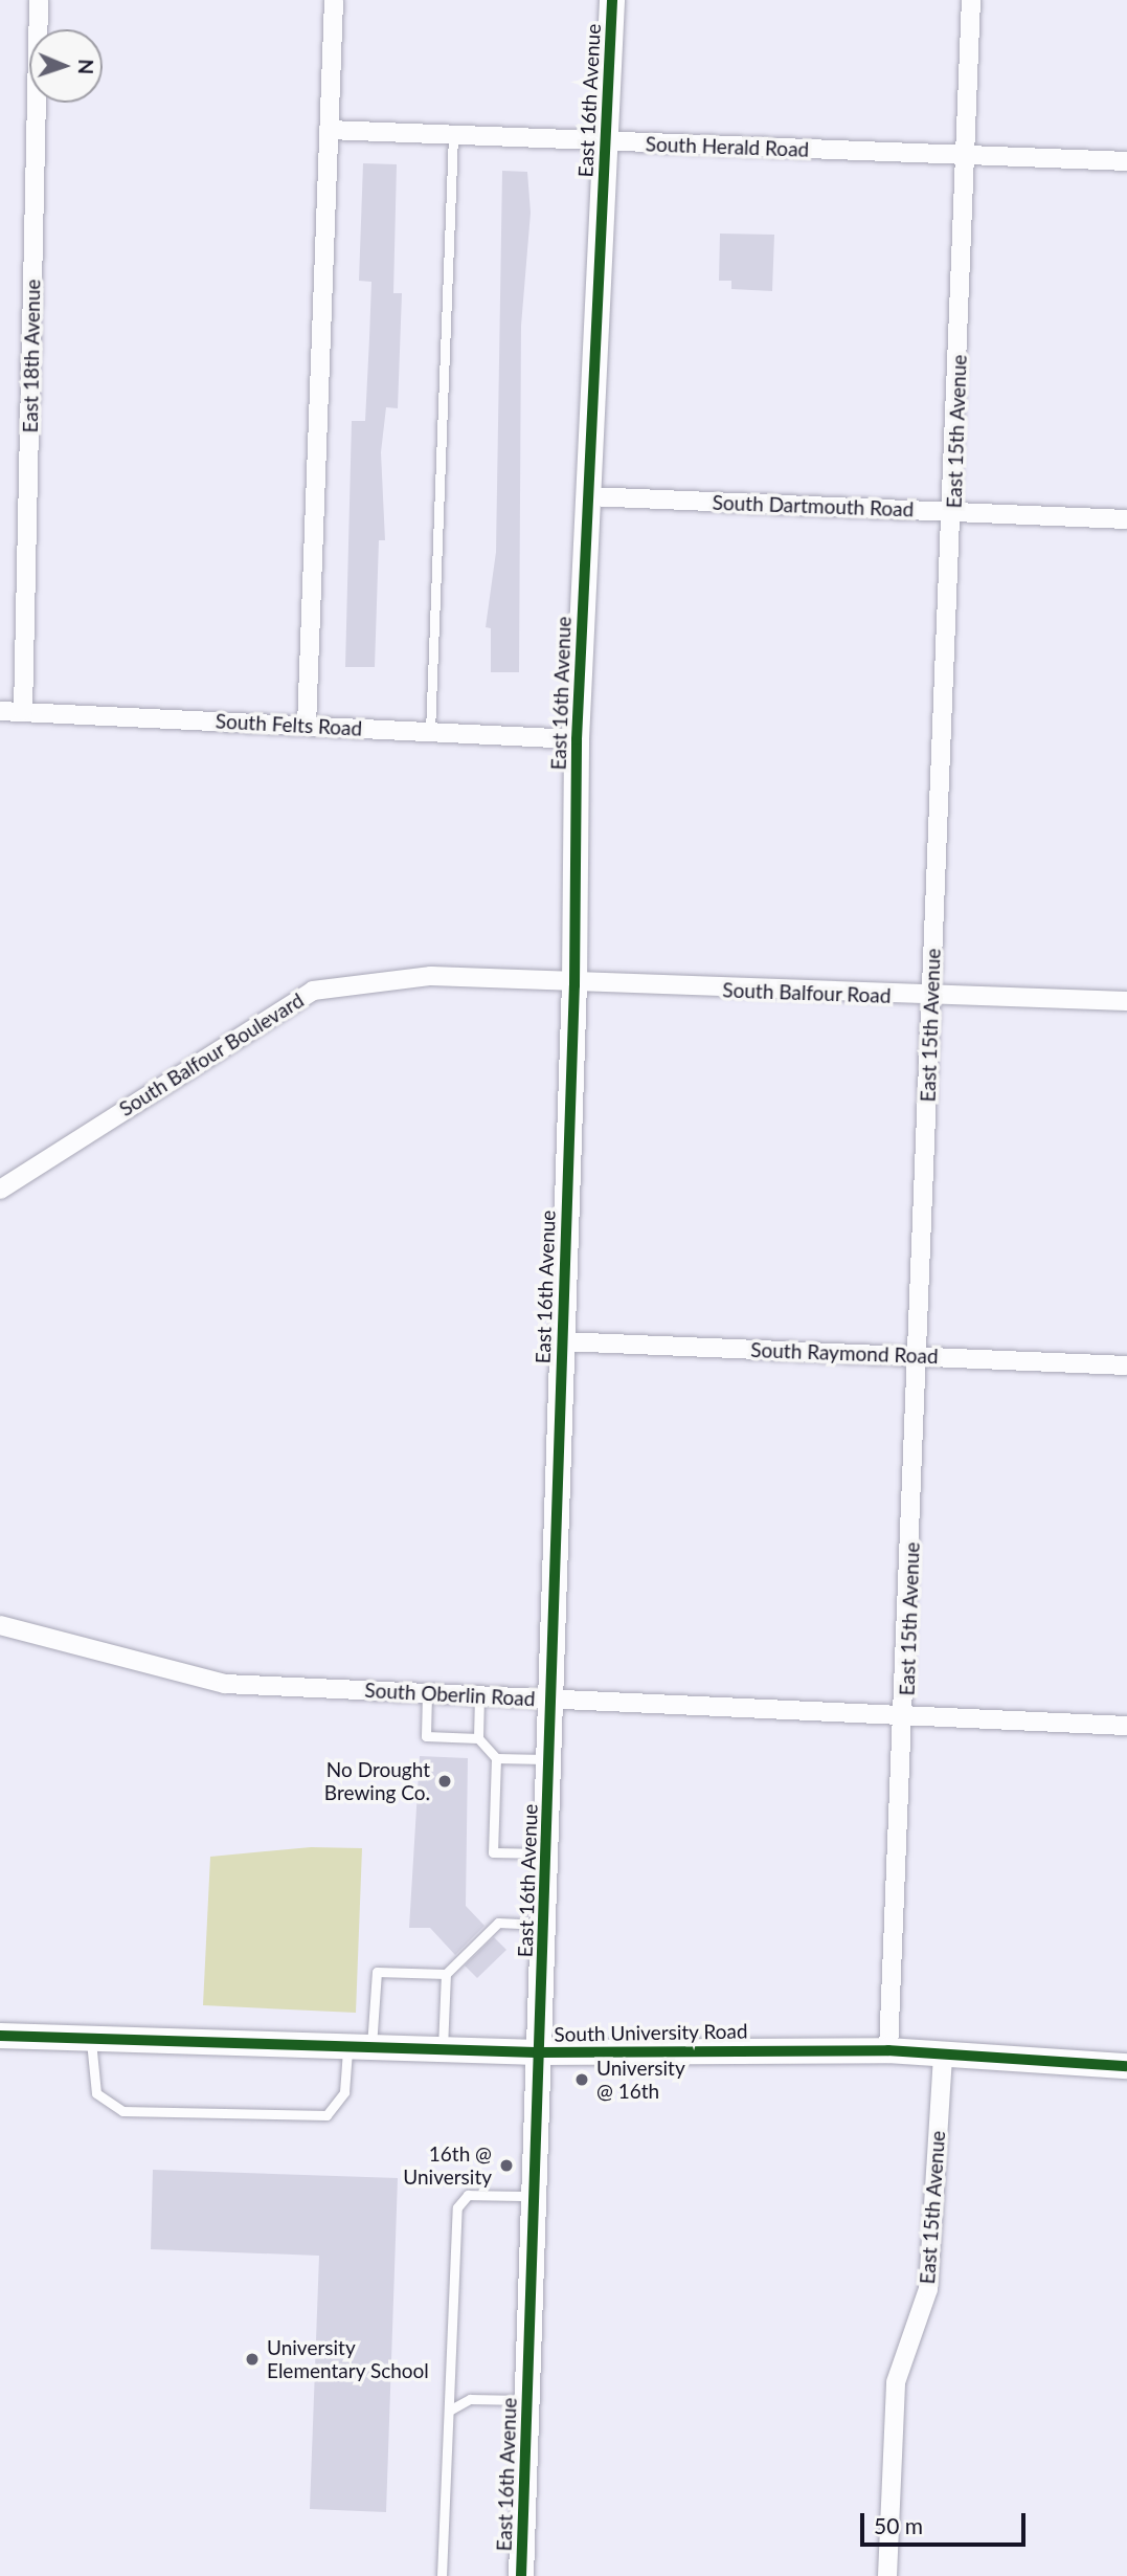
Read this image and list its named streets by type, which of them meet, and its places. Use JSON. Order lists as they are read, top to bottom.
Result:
{
  "streets": {
    "main road": ["East 16th Avenue", "South University Road"],
    "street": [
      "South Herald Road",
      "East 18th Avenue",
      "East 15th Avenue",
      "South Dartmouth Road",
      "South Felts Road",
      "South Balfour Road",
      "South Balfour Boulevard",
      "South Raymond Road",
      "South Oberlin Road"
    ]
  },
  "crossings": [
    ["East 16th Avenue", "South Herald Road"],
    ["East 16th Avenue", "South Dartmouth Road"],
    ["East 16th Avenue", "South Felts Road"],
    ["East 16th Avenue", "South Balfour Road"],
    ["East 16th Avenue", "South Balfour Boulevard"],
    ["East 16th Avenue", "South Raymond Road"],
    ["East 16th Avenue", "South Oberlin Road"],
    ["East 16th Avenue", "South University Road"],
    ["South Herald Road", "East 15th Avenue"],
    ["East 18th Avenue", "South Felts Road"],
    ["East 15th Avenue", "South Dartmouth Road"],
    ["East 15th Avenue", "South Balfour Road"],
    ["East 15th Avenue", "South Raymond Road"],
    ["East 15th Avenue", "South Oberlin Road"],
    ["East 15th Avenue", "South University Road"],
    ["South Balfour Road", "South Balfour Boulevard"]
  ],
  "places": [
    "No Drought Brewing Co.",
    "University @ 16th",
    "16th @ University",
    "University Elementary School"
  ],
  "scale_bar": "50 m",
  "north": "right"
}
